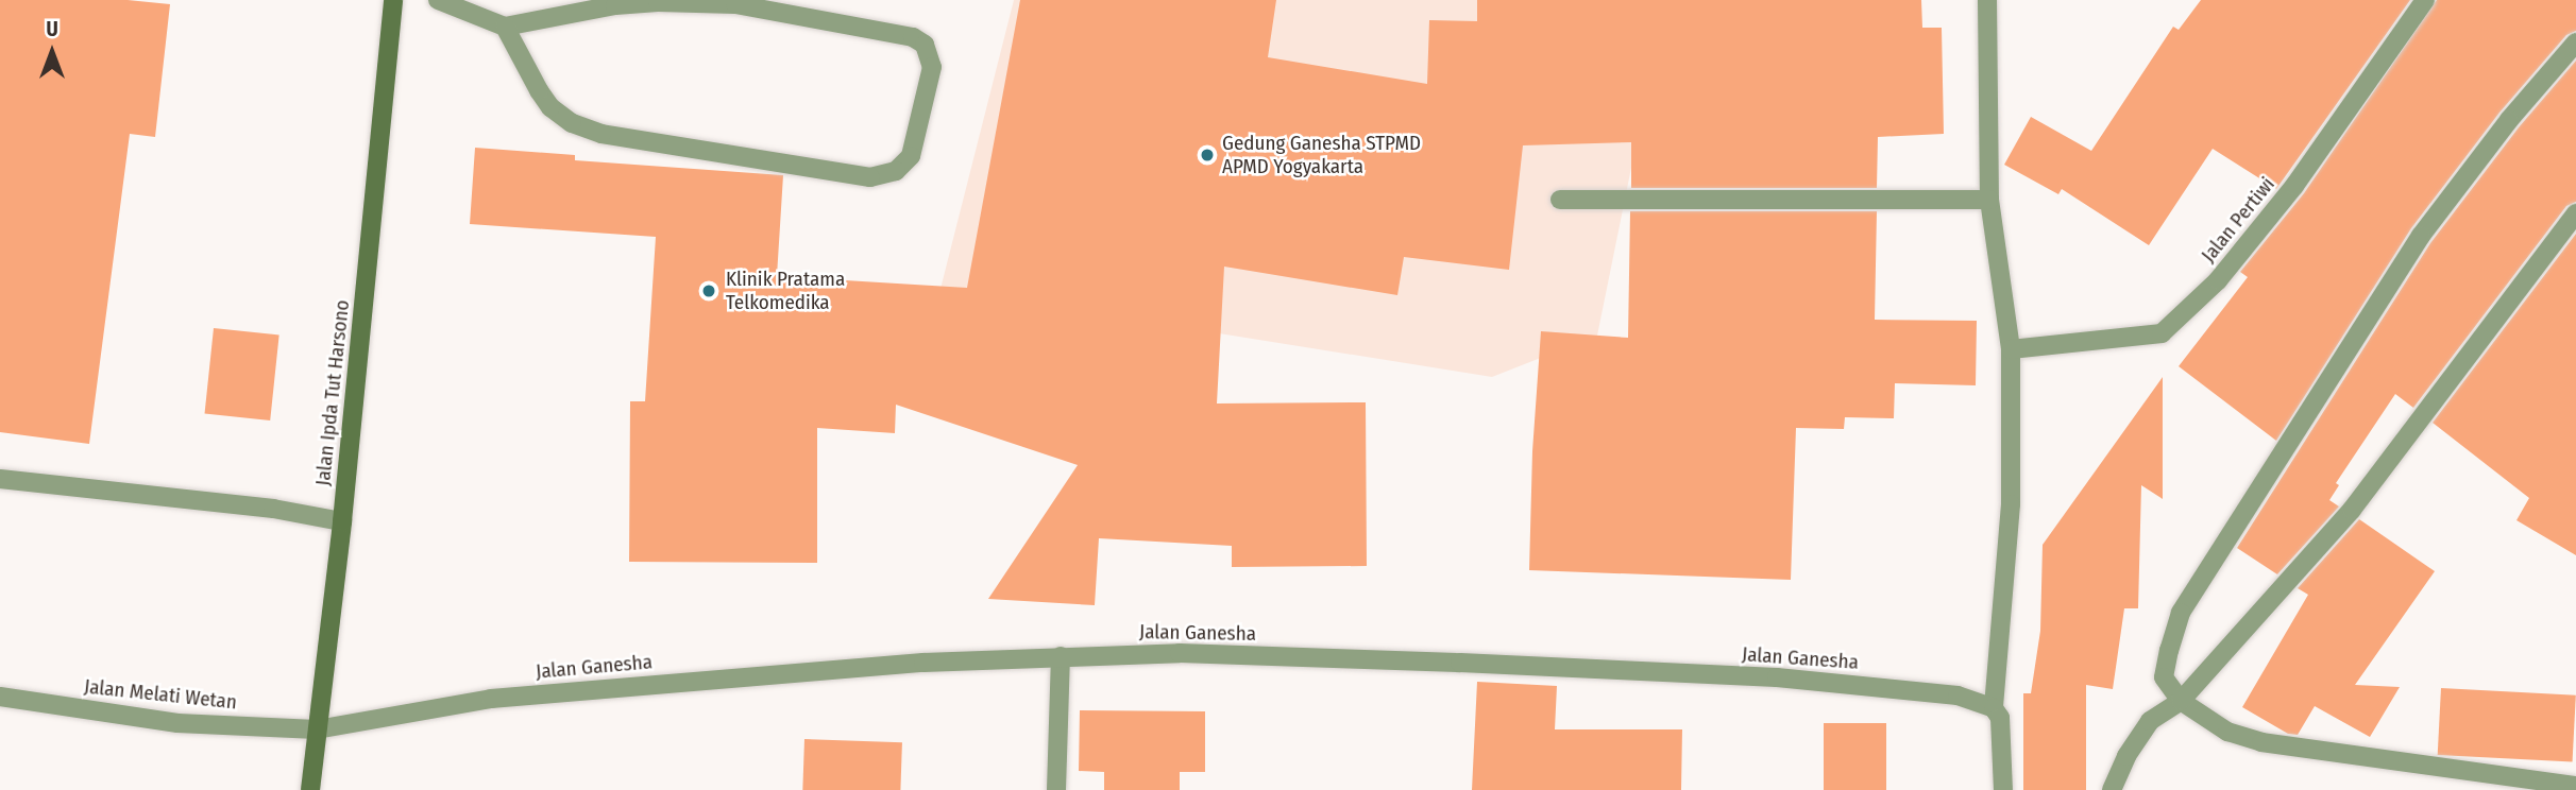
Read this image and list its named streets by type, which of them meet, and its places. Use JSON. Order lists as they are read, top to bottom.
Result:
{
  "streets": {
    "main road": ["Jalan Ipda Tut Harsono"],
    "street": ["Jalan Pertiwi", "Jalan Ganesha", "Jalan Melati Wetan"]
  },
  "crossings": [
    ["Jalan Ipda Tut Harsono", "Jalan Ganesha"],
    ["Jalan Ipda Tut Harsono", "Jalan Melati Wetan"],
    ["Jalan Ganesha", "Jalan Melati Wetan"]
  ],
  "places": ["Gedung Ganesha STPMD APMD Yogyakarta", "Klinik Pratama Telkomedika"],
  "north": "top"
}
